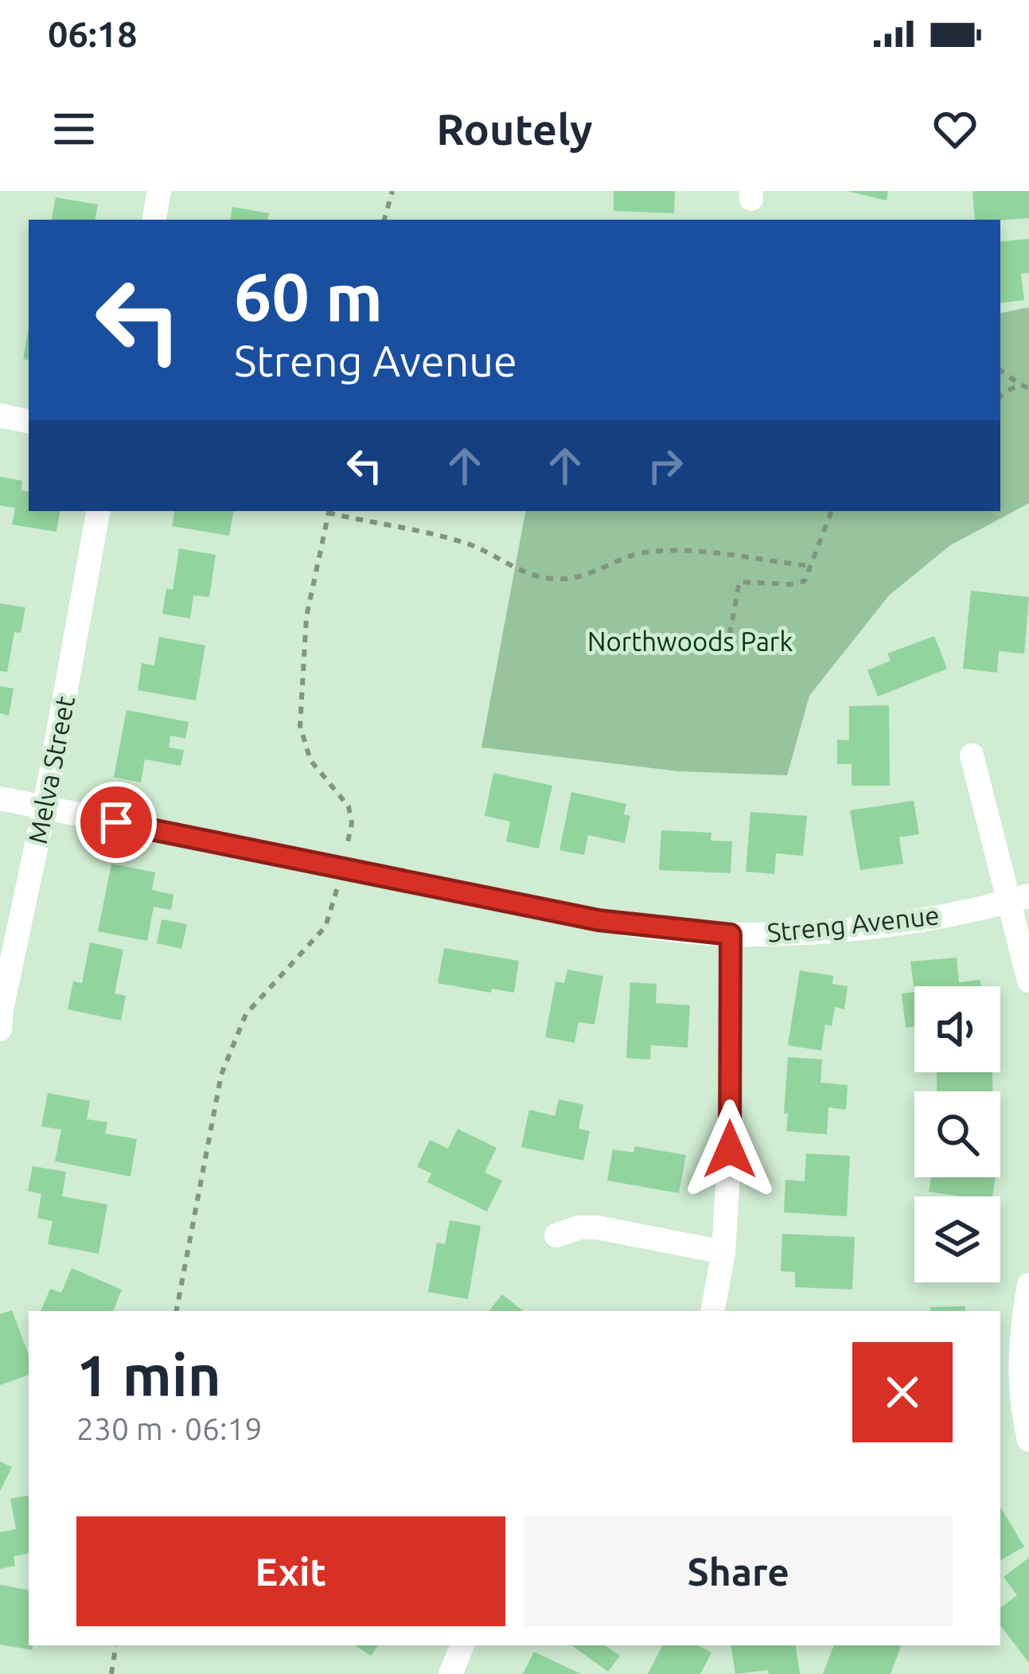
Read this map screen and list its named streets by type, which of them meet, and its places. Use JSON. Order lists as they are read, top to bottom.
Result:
{
  "streets": {
    "street": ["Melva Street", "Streng Avenue"]
  },
  "crossings": [
    ["Melva Street", "Streng Avenue"]
  ],
  "parks": ["Northwoods Park"],
  "page": {
    "status": "06:18",
    "header": "Routely",
    "turn": ["60 m", "Streng Avenue"],
    "heading": ["1 min", "230 m · 06:19"],
    "buttons": ["Exit", "Share"]
  }
}
